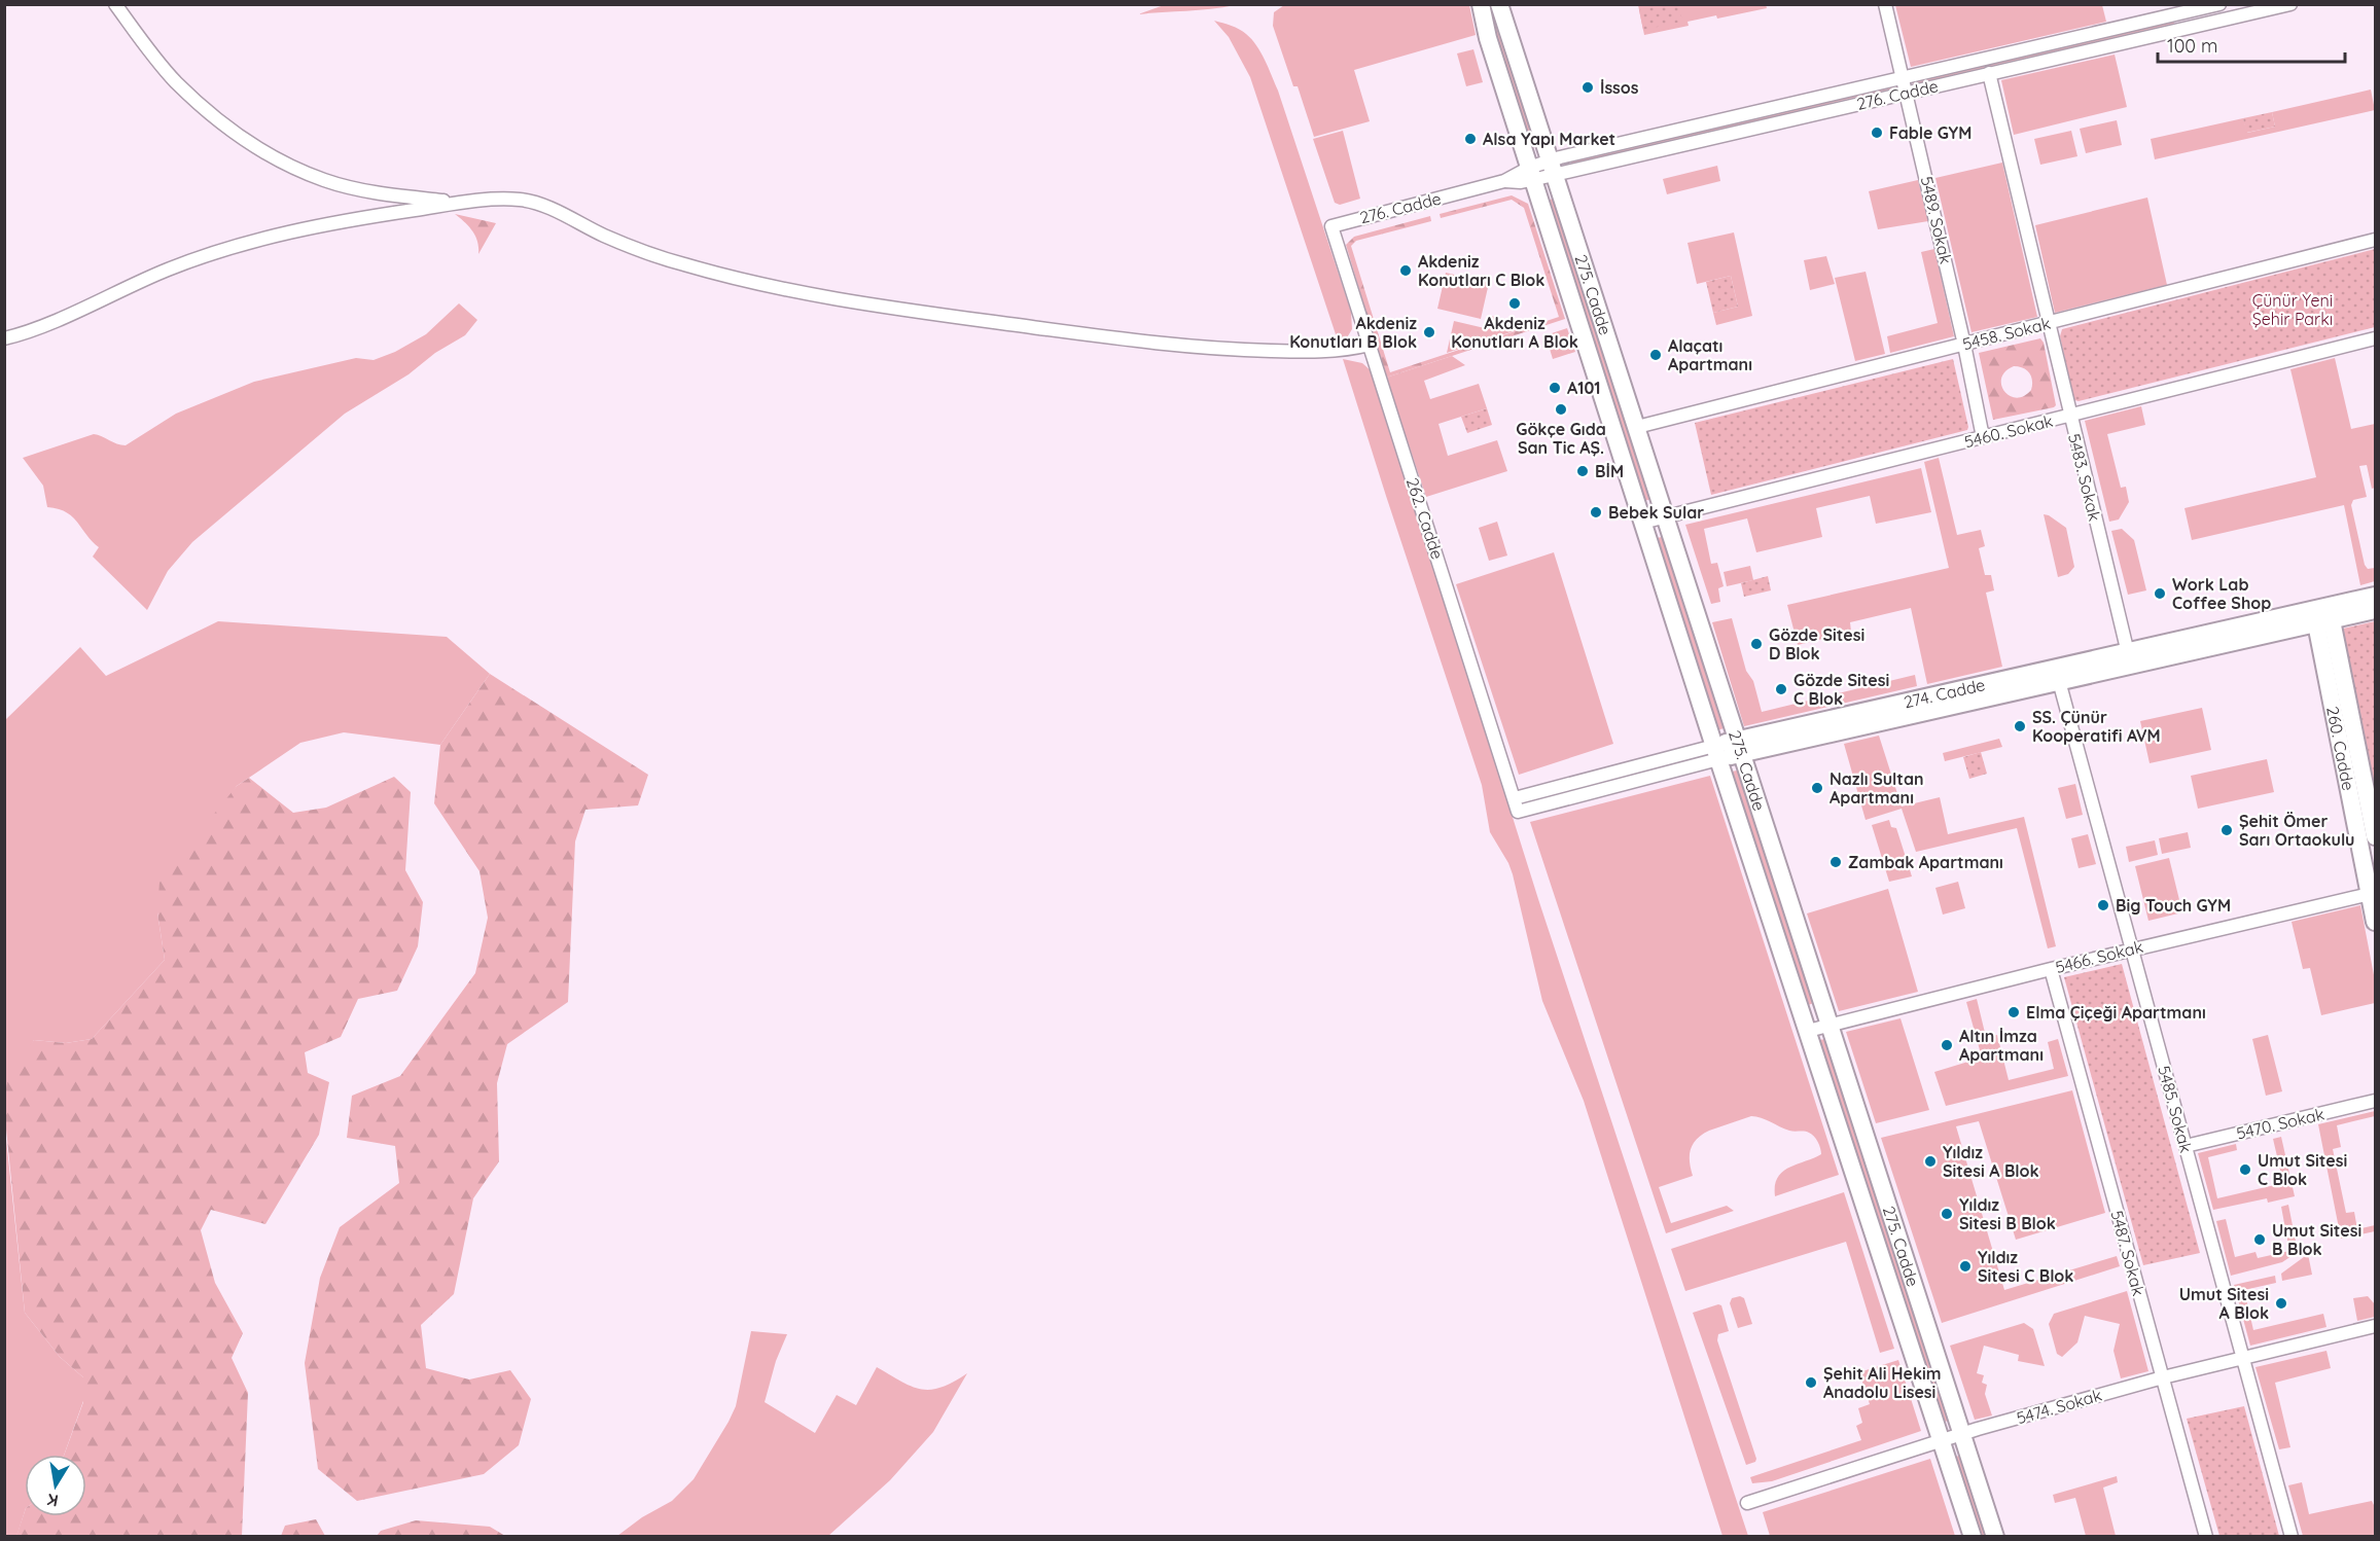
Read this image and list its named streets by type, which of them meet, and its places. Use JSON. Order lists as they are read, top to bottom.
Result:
{
  "streets": {
    "street": [
      "276. Cadde",
      "5489. Sokak",
      "275. Cadde",
      "5458. Sokak",
      "5460. Sokak",
      "5483. Sokak",
      "262. Cadde",
      "274. Cadde",
      "260. Cadde",
      "5466. Sokak",
      "5485. Sokak",
      "5470. Sokak",
      "5487. Sokak",
      "5474. Sokak"
    ]
  },
  "crossings": [
    ["276. Cadde", "5489. Sokak"],
    ["276. Cadde", "275. Cadde"],
    ["276. Cadde", "5483. Sokak"],
    ["276. Cadde", "262. Cadde"],
    ["5489. Sokak", "5458. Sokak"],
    ["5489. Sokak", "5460. Sokak"],
    ["275. Cadde", "5458. Sokak"],
    ["275. Cadde", "5460. Sokak"],
    ["275. Cadde", "274. Cadde"],
    ["275. Cadde", "5466. Sokak"],
    ["275. Cadde", "5474. Sokak"],
    ["5458. Sokak", "5483. Sokak"],
    ["5460. Sokak", "5483. Sokak"],
    ["5483. Sokak", "274. Cadde"],
    ["262. Cadde", "274. Cadde"],
    ["274. Cadde", "260. Cadde"],
    ["274. Cadde", "5485. Sokak"],
    ["260. Cadde", "5466. Sokak"],
    ["5466. Sokak", "5485. Sokak"],
    ["5466. Sokak", "5487. Sokak"],
    ["5485. Sokak", "5470. Sokak"],
    ["5485. Sokak", "5474. Sokak"],
    ["5487. Sokak", "5474. Sokak"]
  ],
  "parks": ["Çünür Yeni Şehir Parkı"],
  "places": [
    "İssos",
    "Fable GYM",
    "Alsa Yapı Market",
    "Akdeniz Konutları C Blok",
    "Akdeniz Konutları A Blok",
    "Akdeniz Konutları B Blok",
    "Alaçatı Apartmanı",
    "A101",
    "Gökçe Gıda San Tic AŞ.",
    "BİM",
    "Bebek Sular",
    "Work Lab Coffee Shop",
    "Gözde Sitesi D Blok",
    "Gözde Sitesi C Blok",
    "SS. Çünür Kooperatifi AVM",
    "Nazlı Sultan Apartmanı",
    "Şehit Ömer Sarı Ortaokulu",
    "Zambak Apartmanı",
    "Big Touch GYM",
    "Elma Çiçeği Apartmanı",
    "Altın İmza Apartmanı",
    "Yıldız Sitesi A Blok",
    "Umut Sitesi C Blok",
    "Yıldız Sitesi B Blok",
    "Umut Sitesi B Blok",
    "Yıldız Sitesi C Blok",
    "Umut Sitesi A Blok",
    "Şehit Ali Hekim Anadolu Lisesi"
  ],
  "scale_bar": "100 m",
  "north": "bottom"
}
